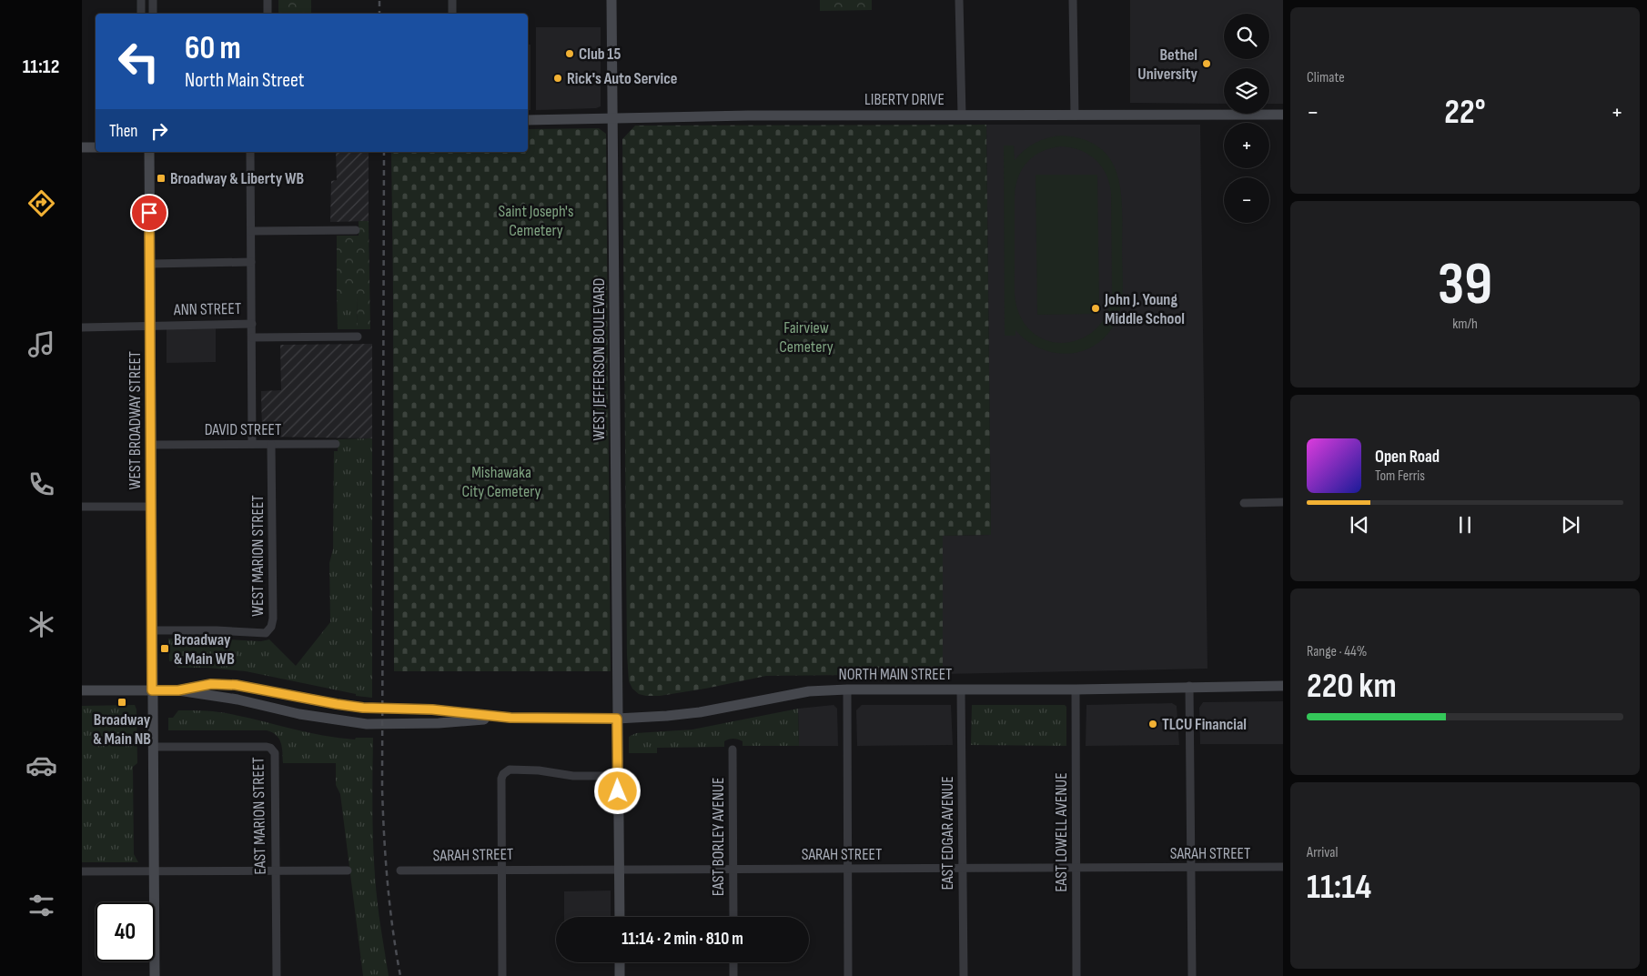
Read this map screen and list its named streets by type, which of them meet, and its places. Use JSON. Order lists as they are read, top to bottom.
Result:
{
  "streets": {
    "street": [
      "LIBERTY DRIVE",
      "ANN STREET",
      "WEST JEFFERSON BOULEVARD",
      "WEST BROADWAY STREET",
      "DAVID STREET",
      "WEST MARION STREET",
      "NORTH MAIN STREET",
      "EAST MARION STREET",
      "EAST LOWELL AVENUE",
      "EAST EDGAR AVENUE",
      "EAST BORLEY AVENUE",
      "SARAH STREET"
    ]
  },
  "crossings": [
    ["LIBERTY DRIVE", "WEST JEFFERSON BOULEVARD"],
    ["ANN STREET", "WEST BROADWAY STREET"],
    ["WEST JEFFERSON BOULEVARD", "NORTH MAIN STREET"],
    ["WEST JEFFERSON BOULEVARD", "SARAH STREET"],
    ["WEST BROADWAY STREET", "DAVID STREET"],
    ["WEST BROADWAY STREET", "WEST MARION STREET"],
    ["WEST BROADWAY STREET", "NORTH MAIN STREET"],
    ["WEST BROADWAY STREET", "EAST MARION STREET"],
    ["DAVID STREET", "WEST MARION STREET"],
    ["NORTH MAIN STREET", "EAST LOWELL AVENUE"],
    ["NORTH MAIN STREET", "EAST EDGAR AVENUE"],
    ["EAST LOWELL AVENUE", "SARAH STREET"],
    ["EAST EDGAR AVENUE", "SARAH STREET"],
    ["EAST BORLEY AVENUE", "SARAH STREET"]
  ],
  "parks": ["Saint Joseph's Cemetery", "Fairview Cemetery", "Mishawaka City Cemetery"],
  "places": {
    "other": [
      "Club 15",
      "Bethel University",
      "Rick's Auto Service",
      "John J. Young Middle School",
      "TLCU Financial"
    ],
    "transit": ["Broadway & Liberty WB", "Broadway & Main WB", "Broadway & Main NB"]
  },
  "page": {
    "tabs": "11:12",
    "tile": [
      "Climate",
      ["39", "km/h"],
      ["Range · 44%", "220 km"],
      ["Arrival", "11:14"]
    ],
    "map_buttons": ["+", "−"],
    "turn": ["60 m", "North Main Street"],
    "heat": ["−", "22°", "+"],
    "then": "Then",
    "song": ["Open Road", "Tom Ferris"],
    "limit": "40",
    "trip": "11:14 · 2 min · 810 m"
  }
}
